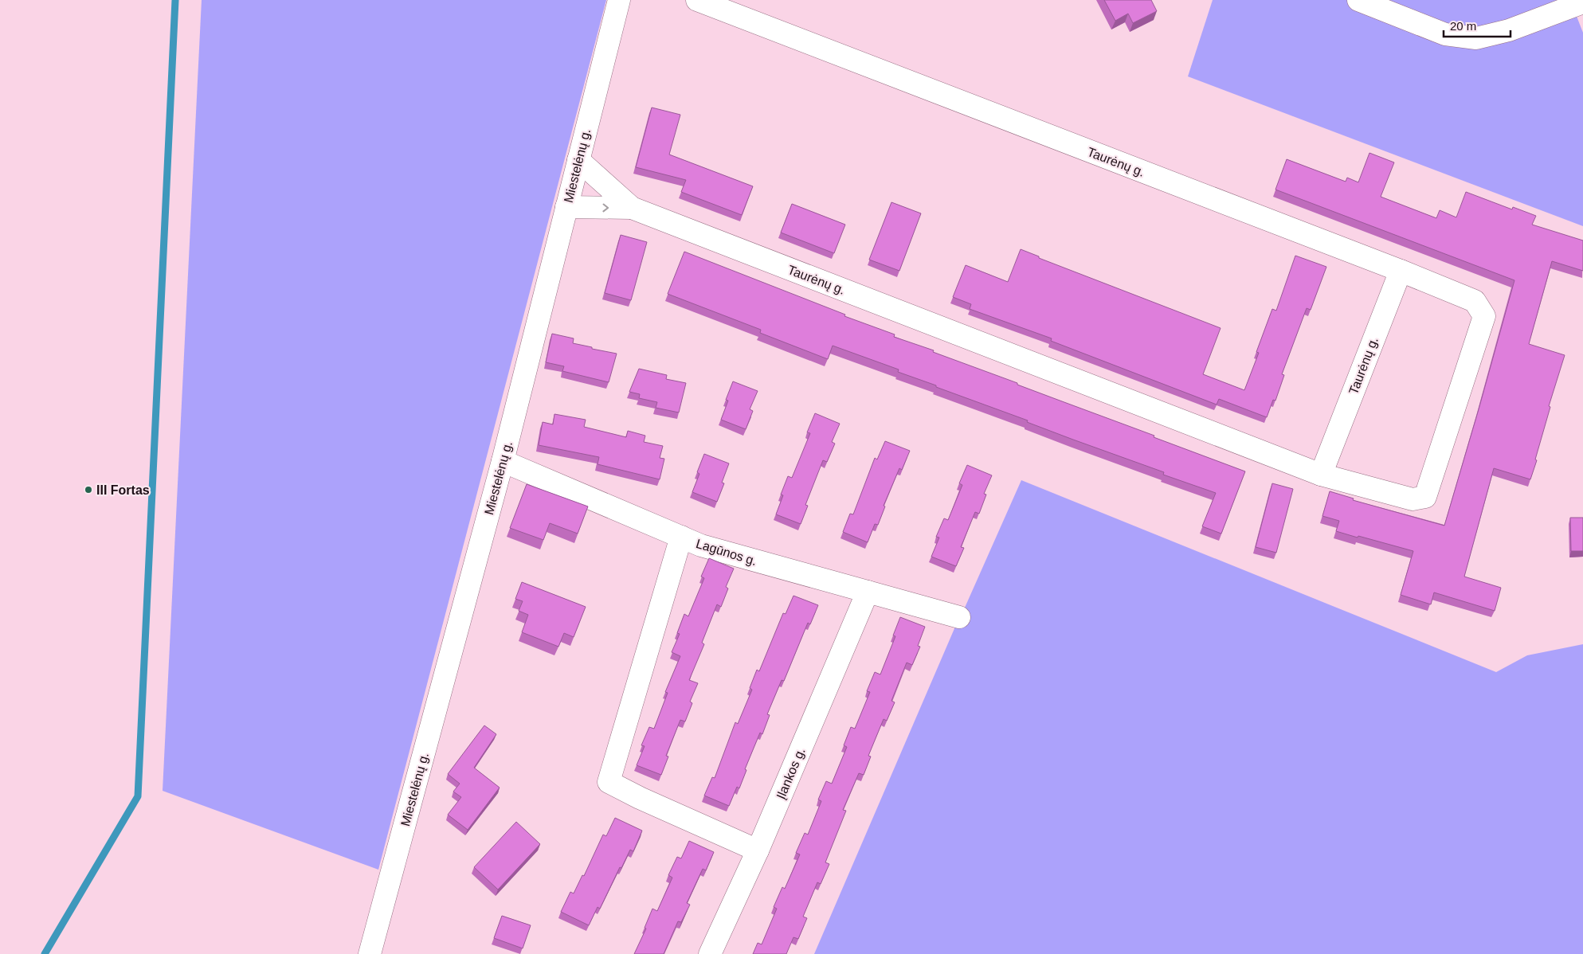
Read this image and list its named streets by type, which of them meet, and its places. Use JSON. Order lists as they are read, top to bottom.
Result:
{
  "streets": {
    "street": [
      "Taurėnų g.",
      "Miestelėnų g.",
      "Lagūnos g.",
      "Įlankos g."
    ]
  },
  "crossings": [
    ["Taurėnų g.", "Miestelėnų g."],
    ["Miestelėnų g.", "Lagūnos g."],
    ["Lagūnos g.", "Įlankos g."]
  ],
  "places": ["III Fortas"],
  "scale_bar": "20 m"
}
